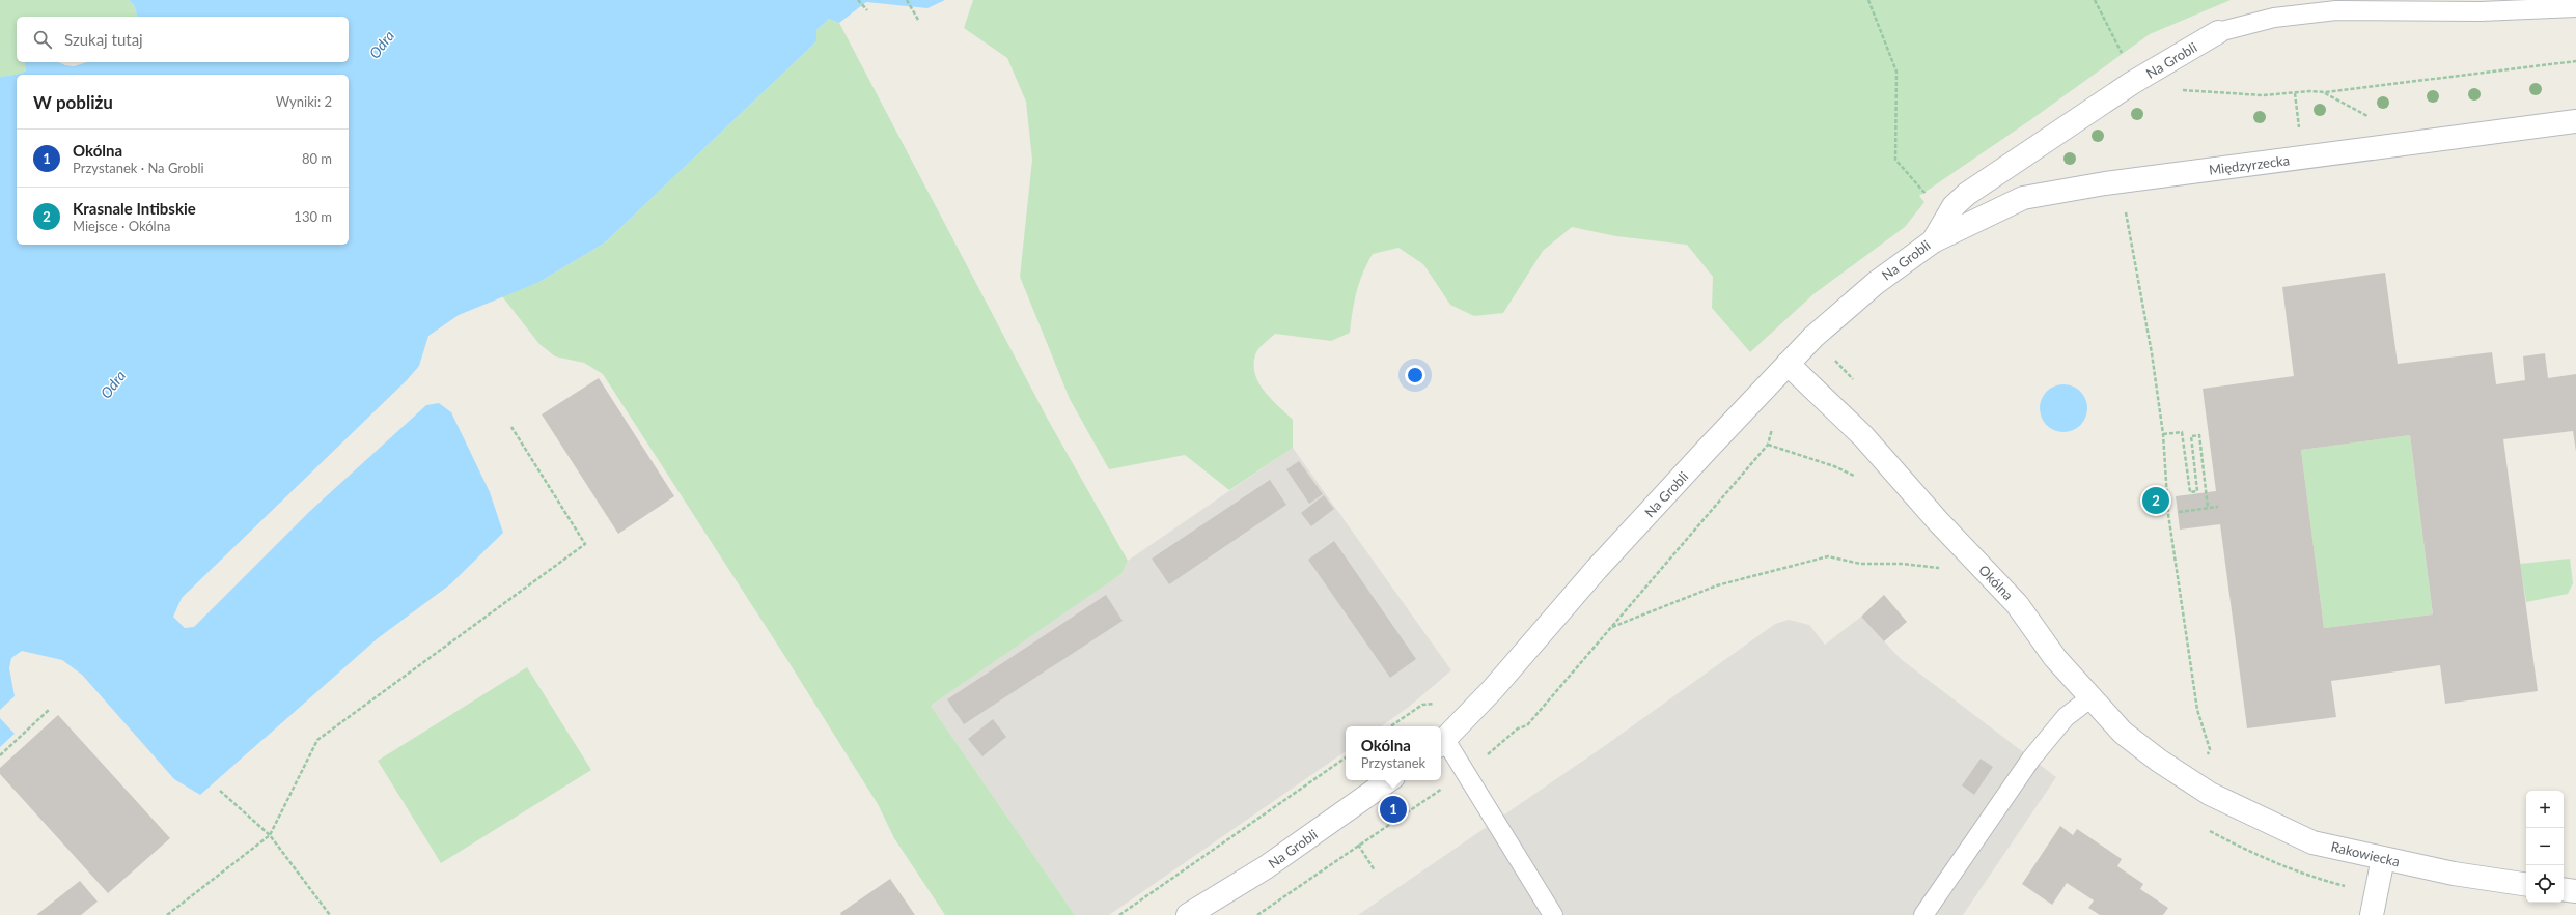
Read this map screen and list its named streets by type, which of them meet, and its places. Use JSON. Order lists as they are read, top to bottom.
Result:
{
  "streets": {
    "street": [
      "Na Grobli",
      "Międzyrzecka",
      "Okólna",
      "Rakowiecka"
    ]
  },
  "crossings": [
    ["Na Grobli", "Międzyrzecka"],
    ["Na Grobli", "Okólna"],
    ["Okólna", "Rakowiecka"]
  ],
  "water": ["Odra"],
  "page": {
    "search": "Szukaj tutaj",
    "heading": ["W pobliżu", "Wyniki: 2"],
    "list": [
      {
        "mark": "1",
        "name": "Okólna",
        "note": "Przystanek · Na Grobli",
        "value": "80 m"
      },
      {
        "mark": "2",
        "name": "Krasnale Intibskie",
        "note": "Miejsce · Okólna",
        "value": "130 m"
      }
    ],
    "pins": ["2", "1"],
    "popup": ["Okólna", "Przystanek"],
    "map_buttons": ["+", "−"]
  }
}
